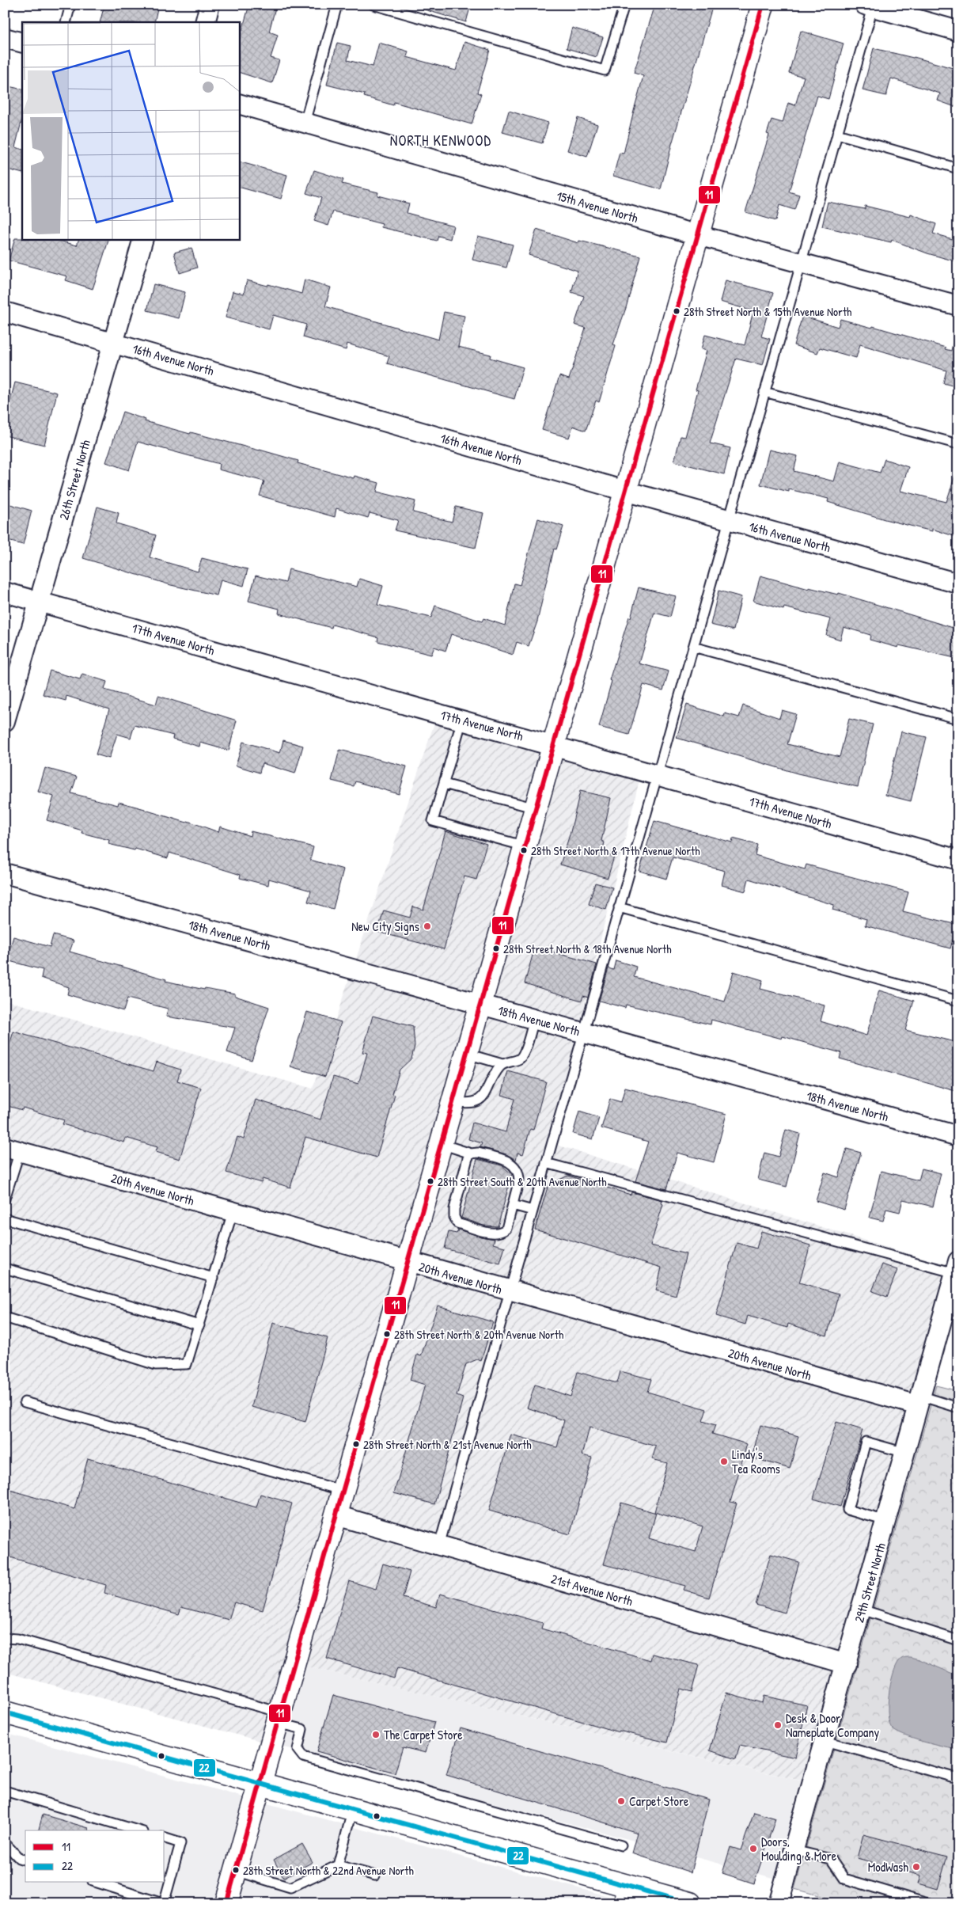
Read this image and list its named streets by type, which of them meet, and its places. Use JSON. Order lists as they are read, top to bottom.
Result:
{
  "streets": {
    "street": [
      "15th Avenue North",
      "16th Avenue North",
      "26th Street North",
      "17th Avenue North",
      "18th Avenue North",
      "20th Avenue North",
      "29th Street North",
      "21st Avenue North"
    ]
  },
  "crossings": [
    ["16th Avenue North", "26th Street North"],
    ["26th Street North", "17th Avenue North"],
    ["20th Avenue North", "29th Street North"],
    ["29th Street North", "21st Avenue North"]
  ],
  "districts": ["NORTH KENWOOD"],
  "places": [
    "28th Street North & 15th Avenue North",
    "28th Street North & 17th Avenue North",
    "New City Signs",
    "28th Street North & 18th Avenue North",
    "28th Street South & 20th Avenue North",
    "28th Street North & 20th Avenue North",
    "28th Street North & 21st Avenue North",
    "Lindy's Tea Rooms",
    "Desk & Door Nameplate Company",
    "The Carpet Store",
    "Carpet Store",
    "Doors, Moulding & More",
    "ModWash",
    "28th Street North & 22nd Avenue North"
  ],
  "lines": ["transit line 11", "transit line 22"],
  "legend": ["11", "22"]
}
